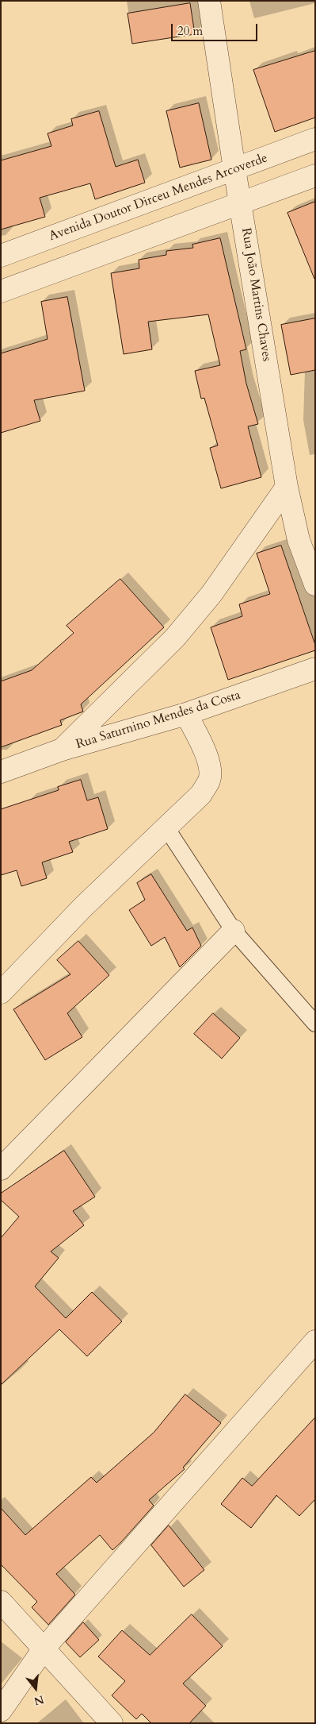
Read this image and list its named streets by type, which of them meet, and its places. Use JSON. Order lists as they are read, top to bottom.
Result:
{
  "streets": {
    "street": ["Avenida Doutor Dirceu Mendes Arcoverde", "Rua João Martins Chaves", "Rua Saturnino Mendes da Costa"]
  },
  "crossings": [
    ["Avenida Doutor Dirceu Mendes Arcoverde", "Rua João Martins Chaves"]
  ],
  "scale_bar": "20 m",
  "north": "bottom"
}
